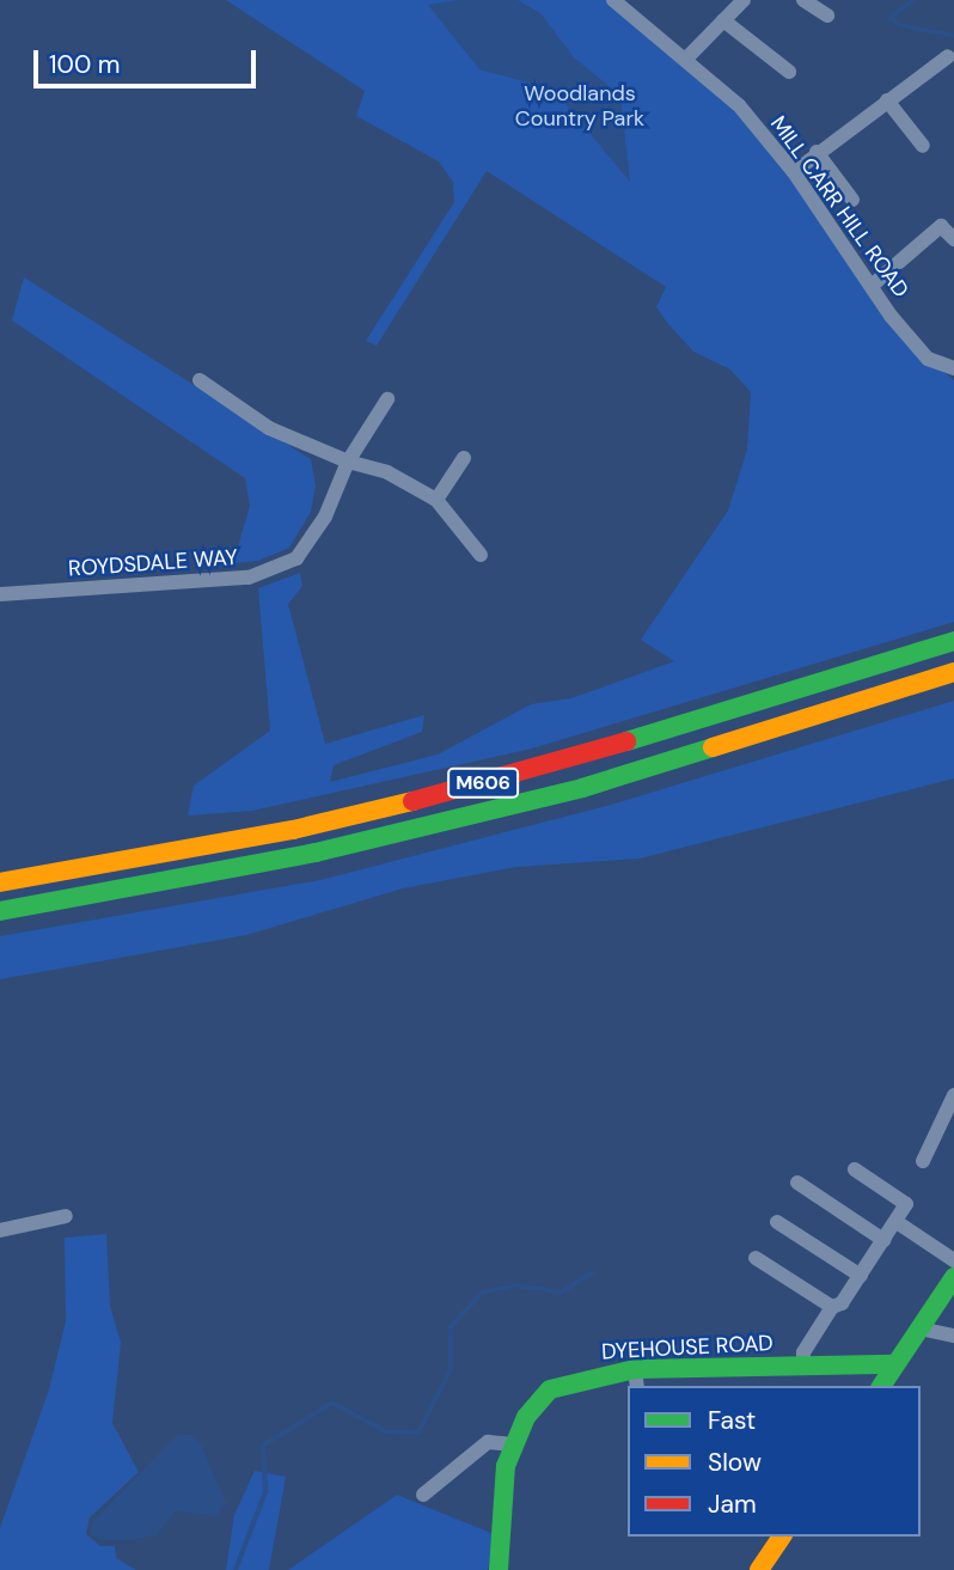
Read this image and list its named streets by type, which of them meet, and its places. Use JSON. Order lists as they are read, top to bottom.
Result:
{
  "streets": {
    "main road": ["M606", "DYEHOUSE ROAD"],
    "street": ["MILL CARR HILL ROAD", "ROYDSDALE WAY"]
  },
  "parks": ["Woodlands Country Park"],
  "legend": ["Fast", "Slow", "Jam"],
  "scale_bar": "100 m"
}
